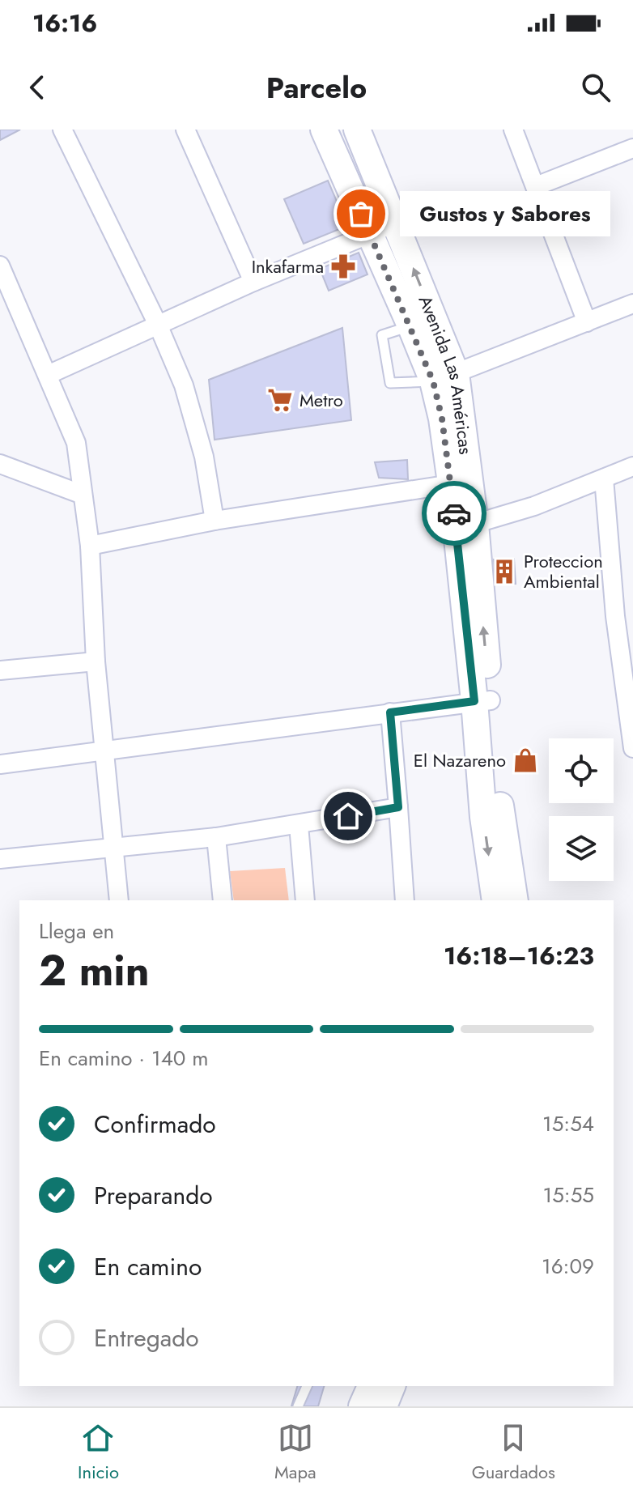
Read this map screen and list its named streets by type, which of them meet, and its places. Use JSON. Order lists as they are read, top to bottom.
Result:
{
  "streets": {
    "main road": ["Avenida Las Américas"]
  },
  "places": {
    "other": ["Gustos y Sabores"],
    "pharmacy": ["Inkafarma"],
    "supermarket": ["Metro"],
    "building": ["Proteccion Ambiental"],
    "shop": ["El Nazareno"]
  },
  "page": {
    "status": "16:16",
    "header": "Parcelo",
    "bubble": "Gustos y Sabores",
    "heading": ["2 min", "Llega en", "16:18–16:23"],
    "bar": "En camino · 140 m",
    "list": [
      ["Confirmado", "15:54"],
      ["Preparando", "15:55"],
      ["En camino", "16:09"],
      "Entregado"
    ],
    "tabs": ["Inicio", "Mapa", "Guardados"]
  }
}
